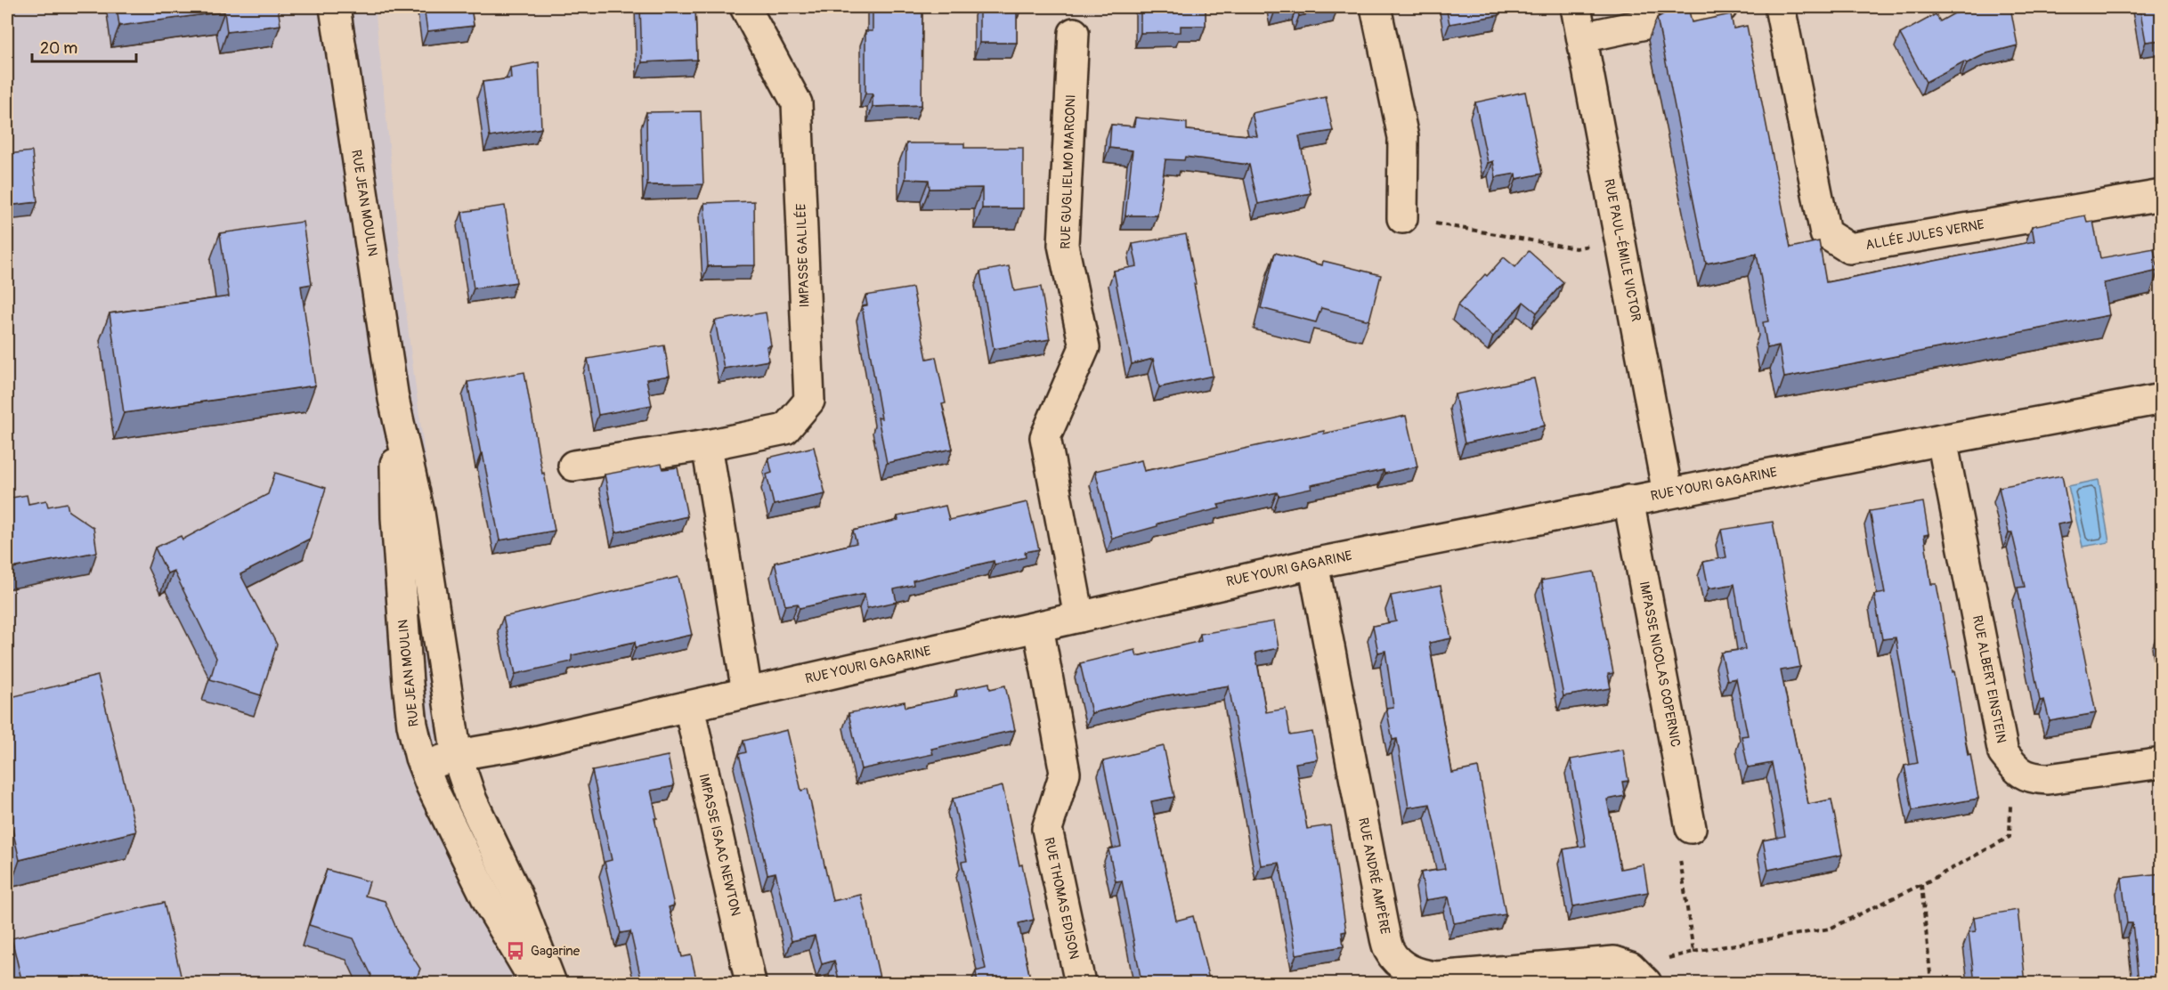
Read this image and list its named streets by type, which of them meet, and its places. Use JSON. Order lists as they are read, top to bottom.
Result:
{
  "streets": {
    "street": [
      "RUE GUGLIELMO MARCONI",
      "RUE JEAN MOULIN",
      "ALLÉE JULES VERNE",
      "RUE PAUL-ÉMILE VICTOR",
      "IMPASSE GALILÉE",
      "RUE YOURI GAGARINE",
      "IMPASSE NICOLAS COPERNIC",
      "RUE ALBERT EINSTEIN",
      "IMPASSE ISAAC NEWTON",
      "RUE ANDRÉ AMPÈRE",
      "RUE THOMAS EDISON"
    ]
  },
  "crossings": [
    ["RUE GUGLIELMO MARCONI", "RUE YOURI GAGARINE"],
    ["RUE JEAN MOULIN", "RUE YOURI GAGARINE"],
    ["RUE PAUL-ÉMILE VICTOR", "RUE YOURI GAGARINE"],
    ["RUE YOURI GAGARINE", "IMPASSE NICOLAS COPERNIC"],
    ["RUE YOURI GAGARINE", "RUE ALBERT EINSTEIN"],
    ["RUE YOURI GAGARINE", "IMPASSE ISAAC NEWTON"],
    ["RUE YOURI GAGARINE", "RUE ANDRÉ AMPÈRE"],
    ["RUE YOURI GAGARINE", "RUE THOMAS EDISON"]
  ],
  "places": {
    "bus stop": ["Gagarine"]
  },
  "scale_bar": "20 m"
}
